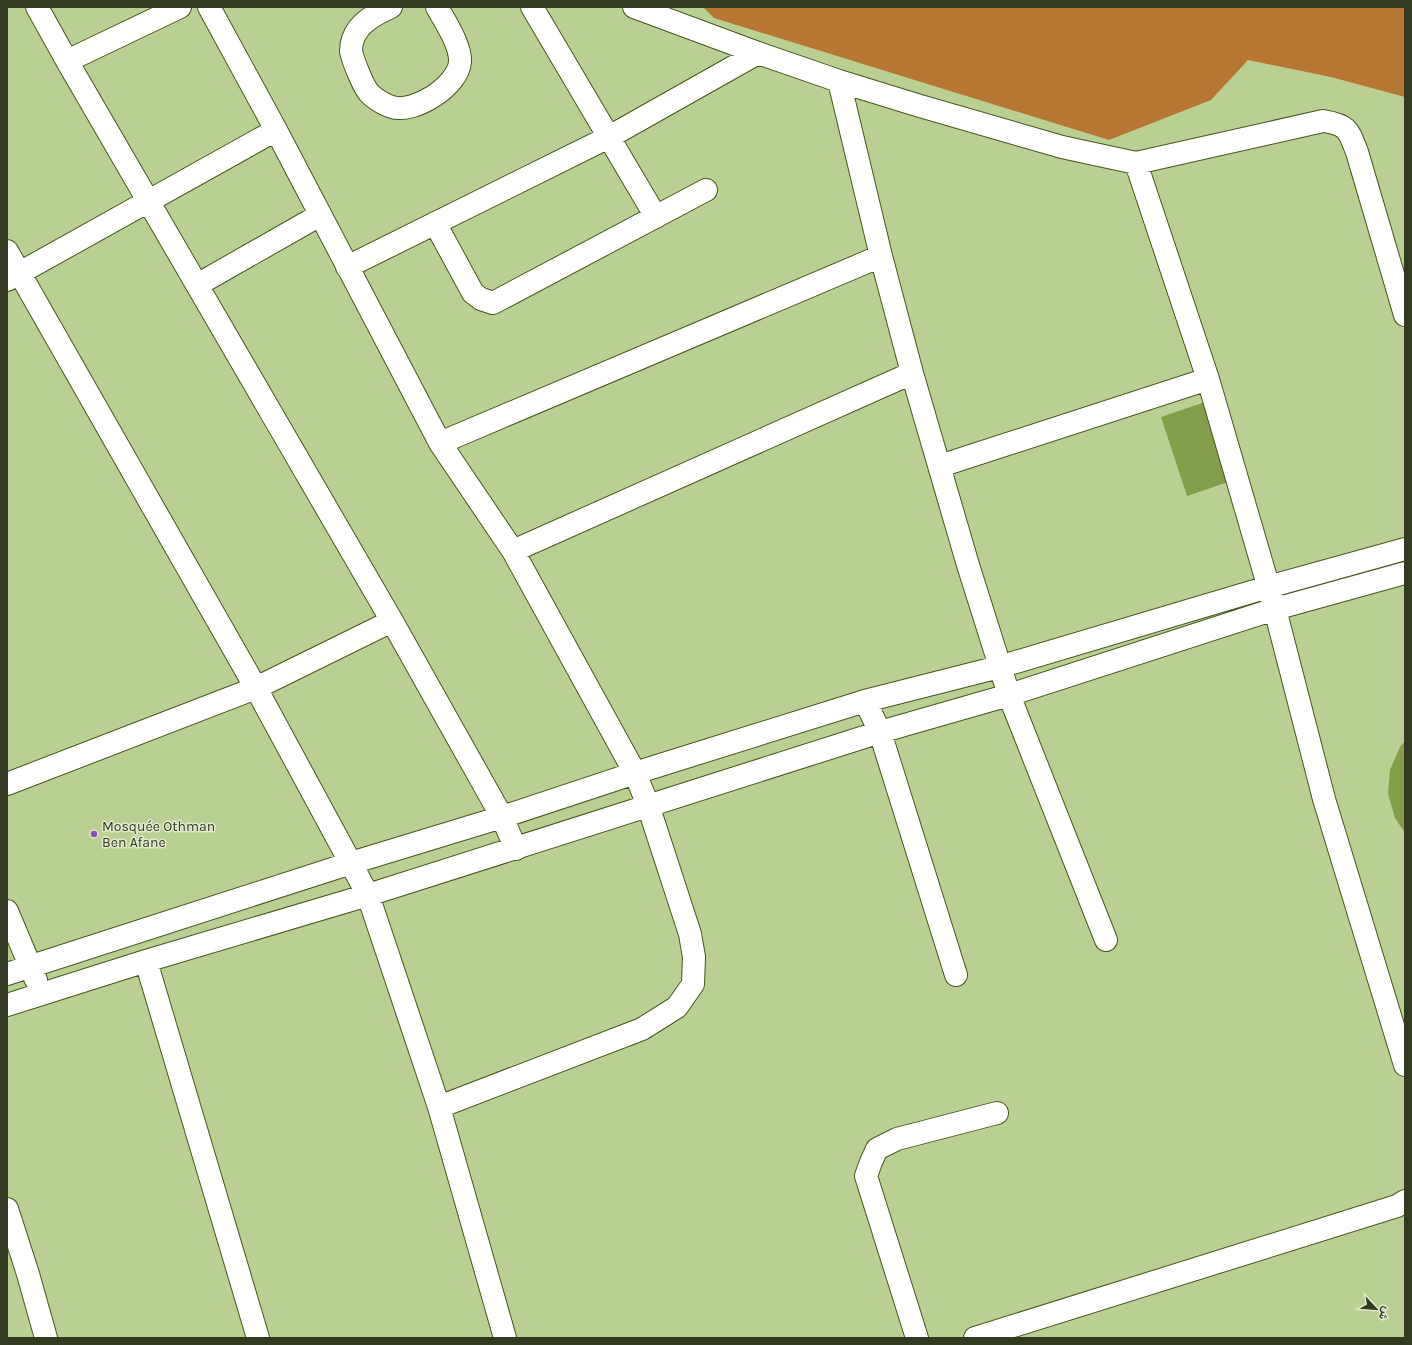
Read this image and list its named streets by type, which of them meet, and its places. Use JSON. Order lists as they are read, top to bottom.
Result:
{
  "places": ["Mosquée Othman Ben Afane"],
  "north": "bottom right"
}
